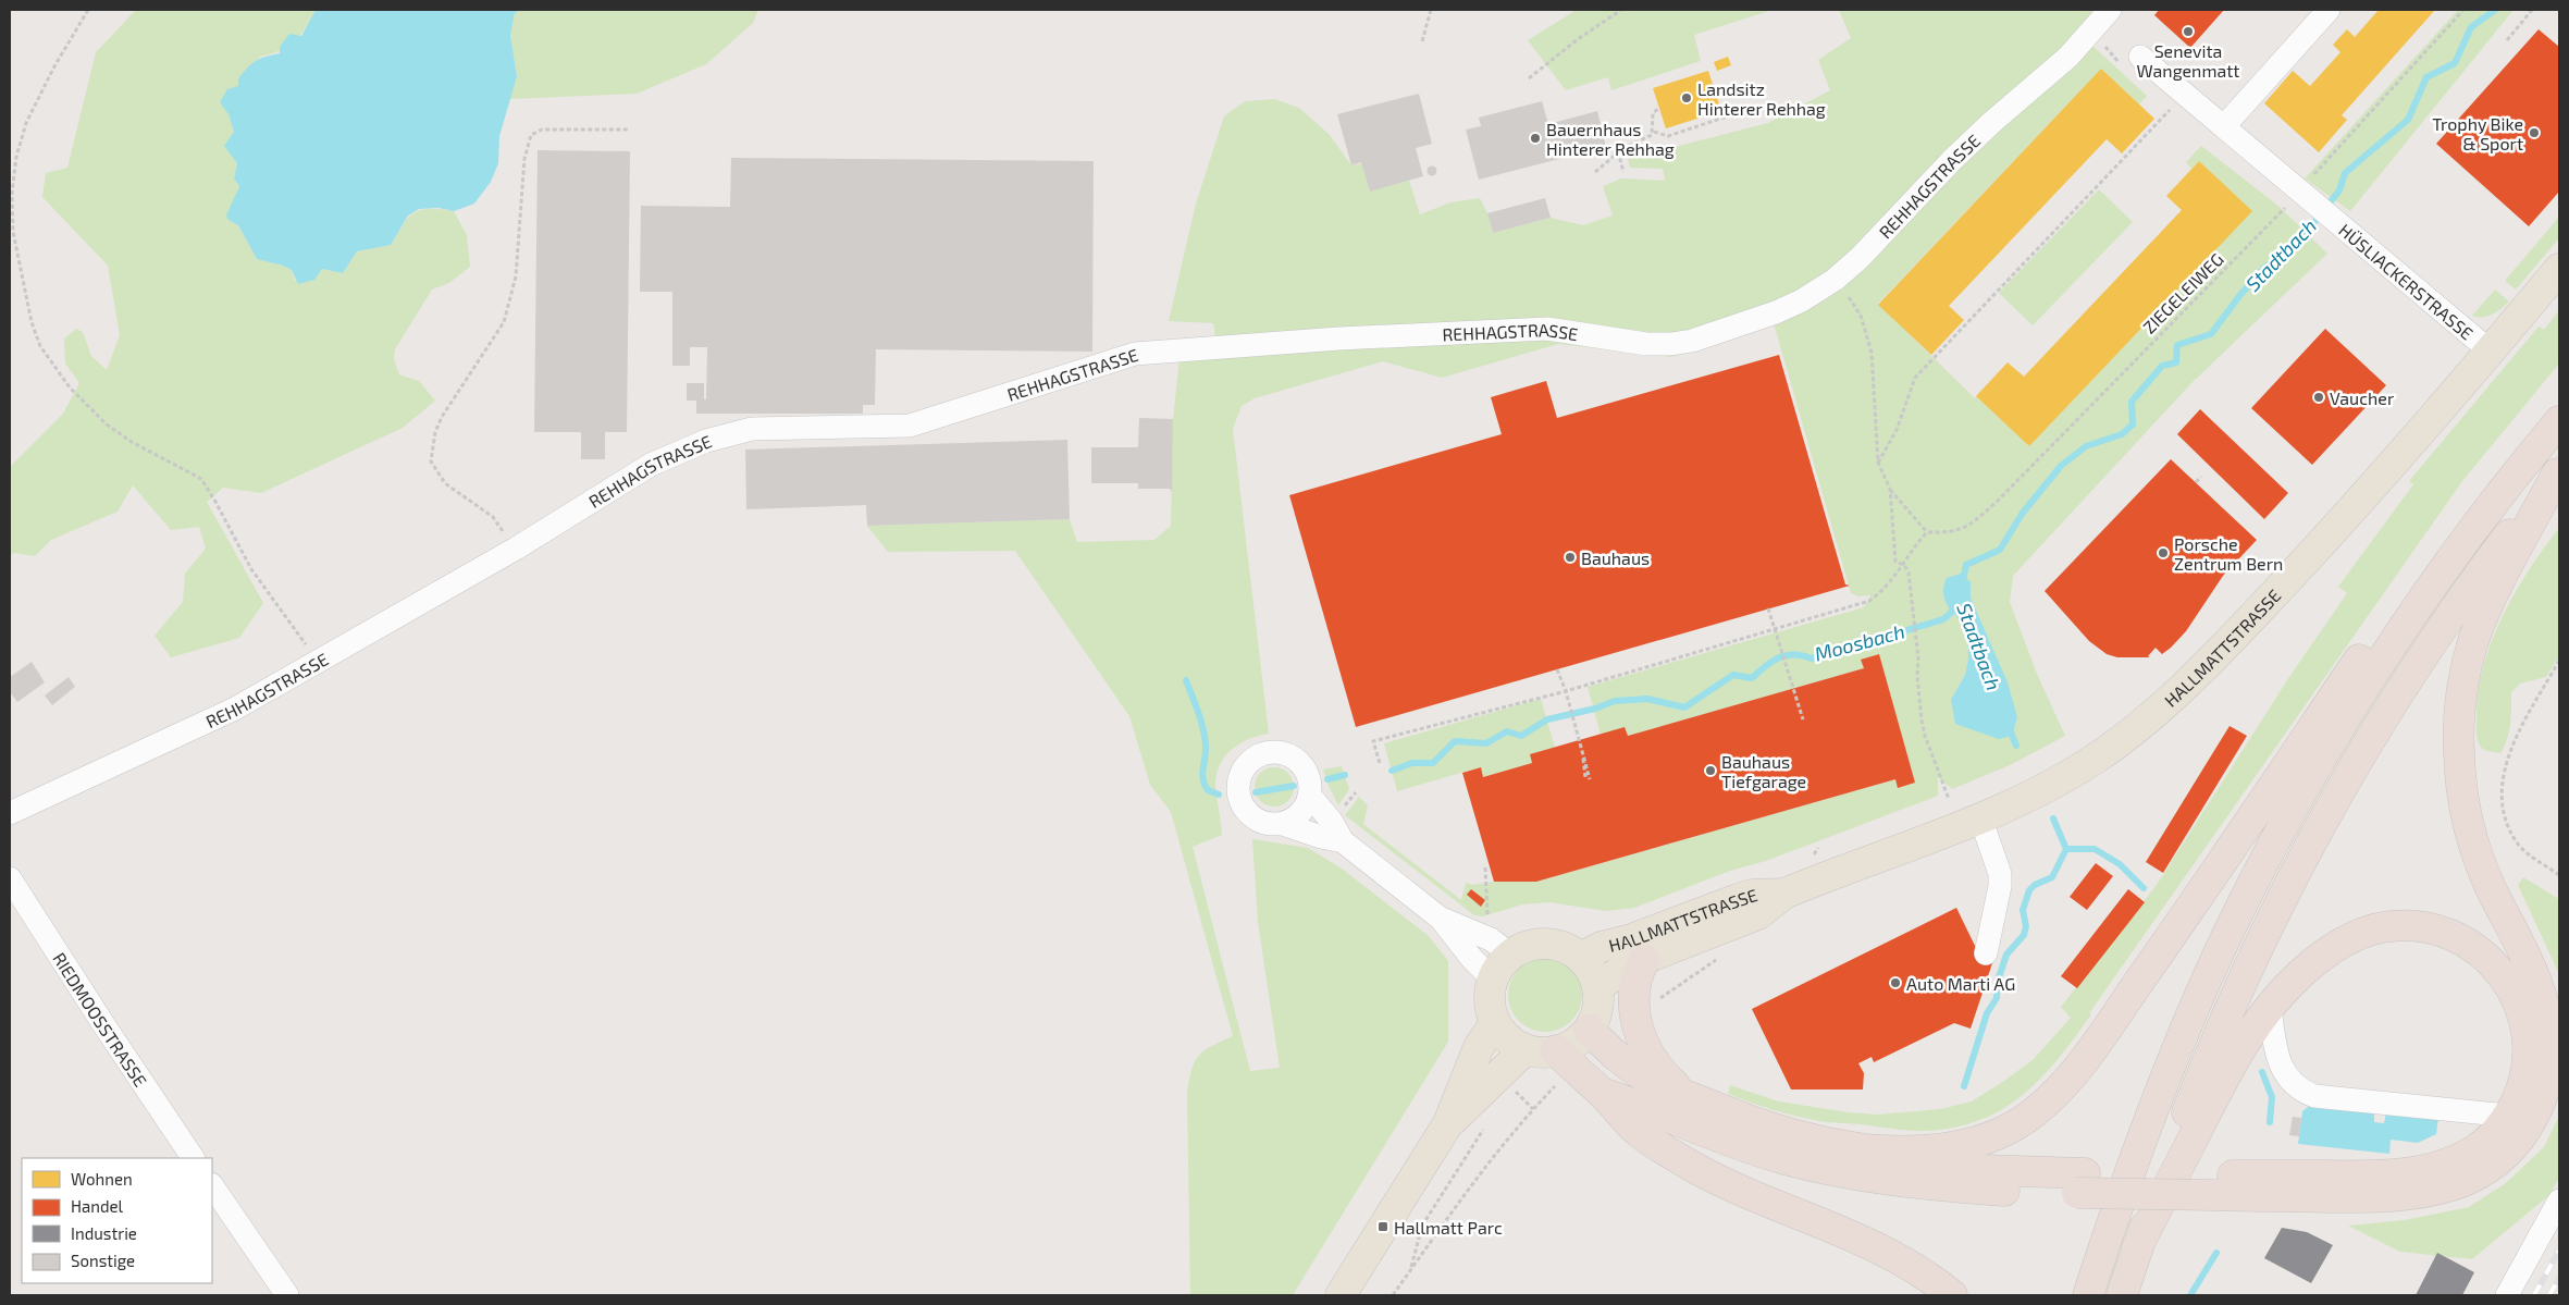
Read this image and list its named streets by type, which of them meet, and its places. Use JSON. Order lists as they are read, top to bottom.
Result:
{
  "streets": {
    "main road": ["HALLMATTSTRASSE"],
    "street": ["REHHAGSTRASSE", "HÜSLIACKERSTRASSE", "RIEDMOOSSTRASSE"],
    "path": ["ZIEGELEIWEG"]
  },
  "crossings": [
    ["HÜSLIACKERSTRASSE", "ZIEGELEIWEG"],
    ["HÜSLIACKERSTRASSE", "HALLMATTSTRASSE"]
  ],
  "water": ["Stadtbach", "Moosbach"],
  "places": {
    "other": [
      "Senevita Wangenmatt",
      "Landsitz Hinterer Rehhag",
      "Trophy Bike & Sport",
      "Bauernhaus Hinterer Rehhag",
      "Vaucher",
      "Porsche Zentrum Bern",
      "Bauhaus",
      "Bauhaus Tiefgarage",
      "Auto Marti AG"
    ],
    "transit": ["Hallmatt Parc"]
  },
  "legend": [
    "Wohnen",
    "Handel",
    "Industrie",
    "Sonstige"
  ]
}
